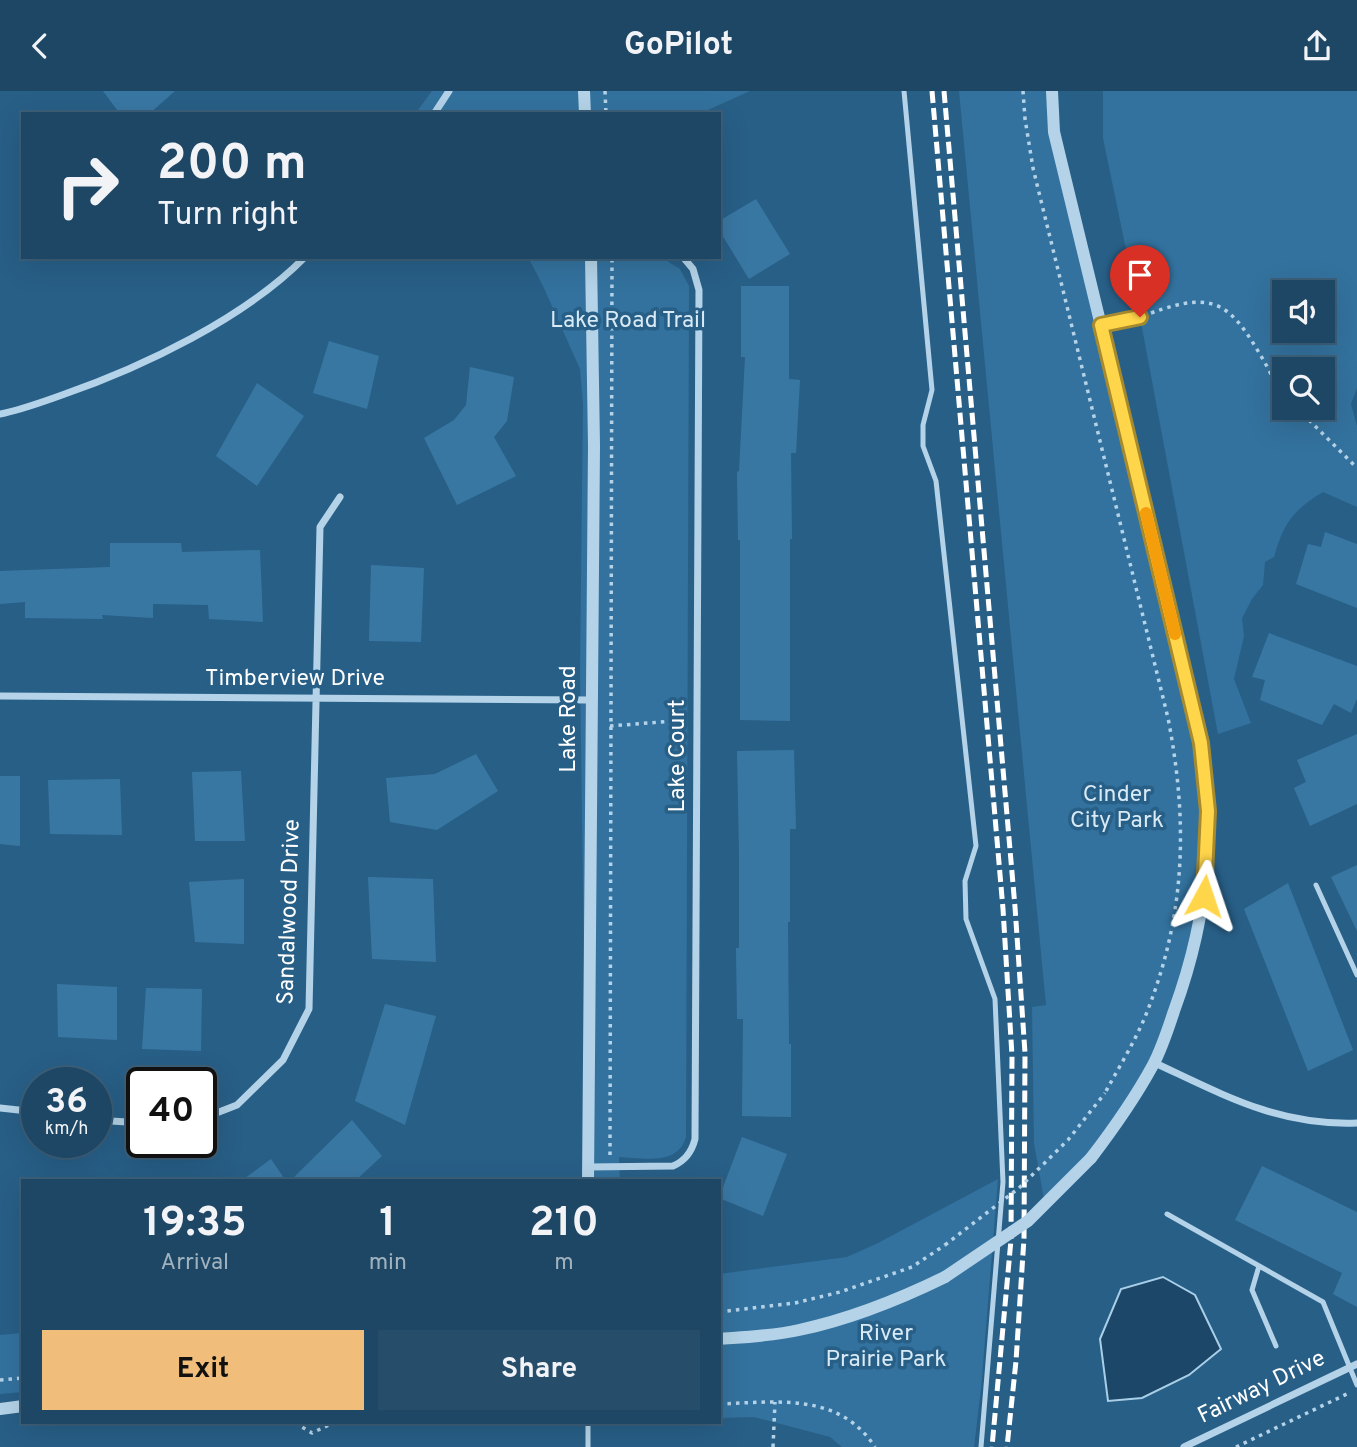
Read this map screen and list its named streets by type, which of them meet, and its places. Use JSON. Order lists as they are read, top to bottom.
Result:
{
  "streets": {
    "street": [
      "Timberview Drive",
      "Lake Road",
      "Lake Court",
      "Sandalwood Drive",
      "Fairway Drive"
    ]
  },
  "crossings": [
    ["Timberview Drive", "Lake Road"],
    ["Timberview Drive", "Sandalwood Drive"],
    ["Lake Road", "Lake Court"]
  ],
  "parks": ["Lake Road Trail", "Cinder City Park", "River Prairie Park"],
  "page": {
    "header": "GoPilot",
    "turn": ["200 m", "Turn right"],
    "speed": "36 km/h",
    "limit": "40",
    "eta": [
      "19:35",
      "Arrival",
      "1",
      "min",
      "210",
      "m"
    ],
    "buttons": ["Exit", "Share"]
  }
}
